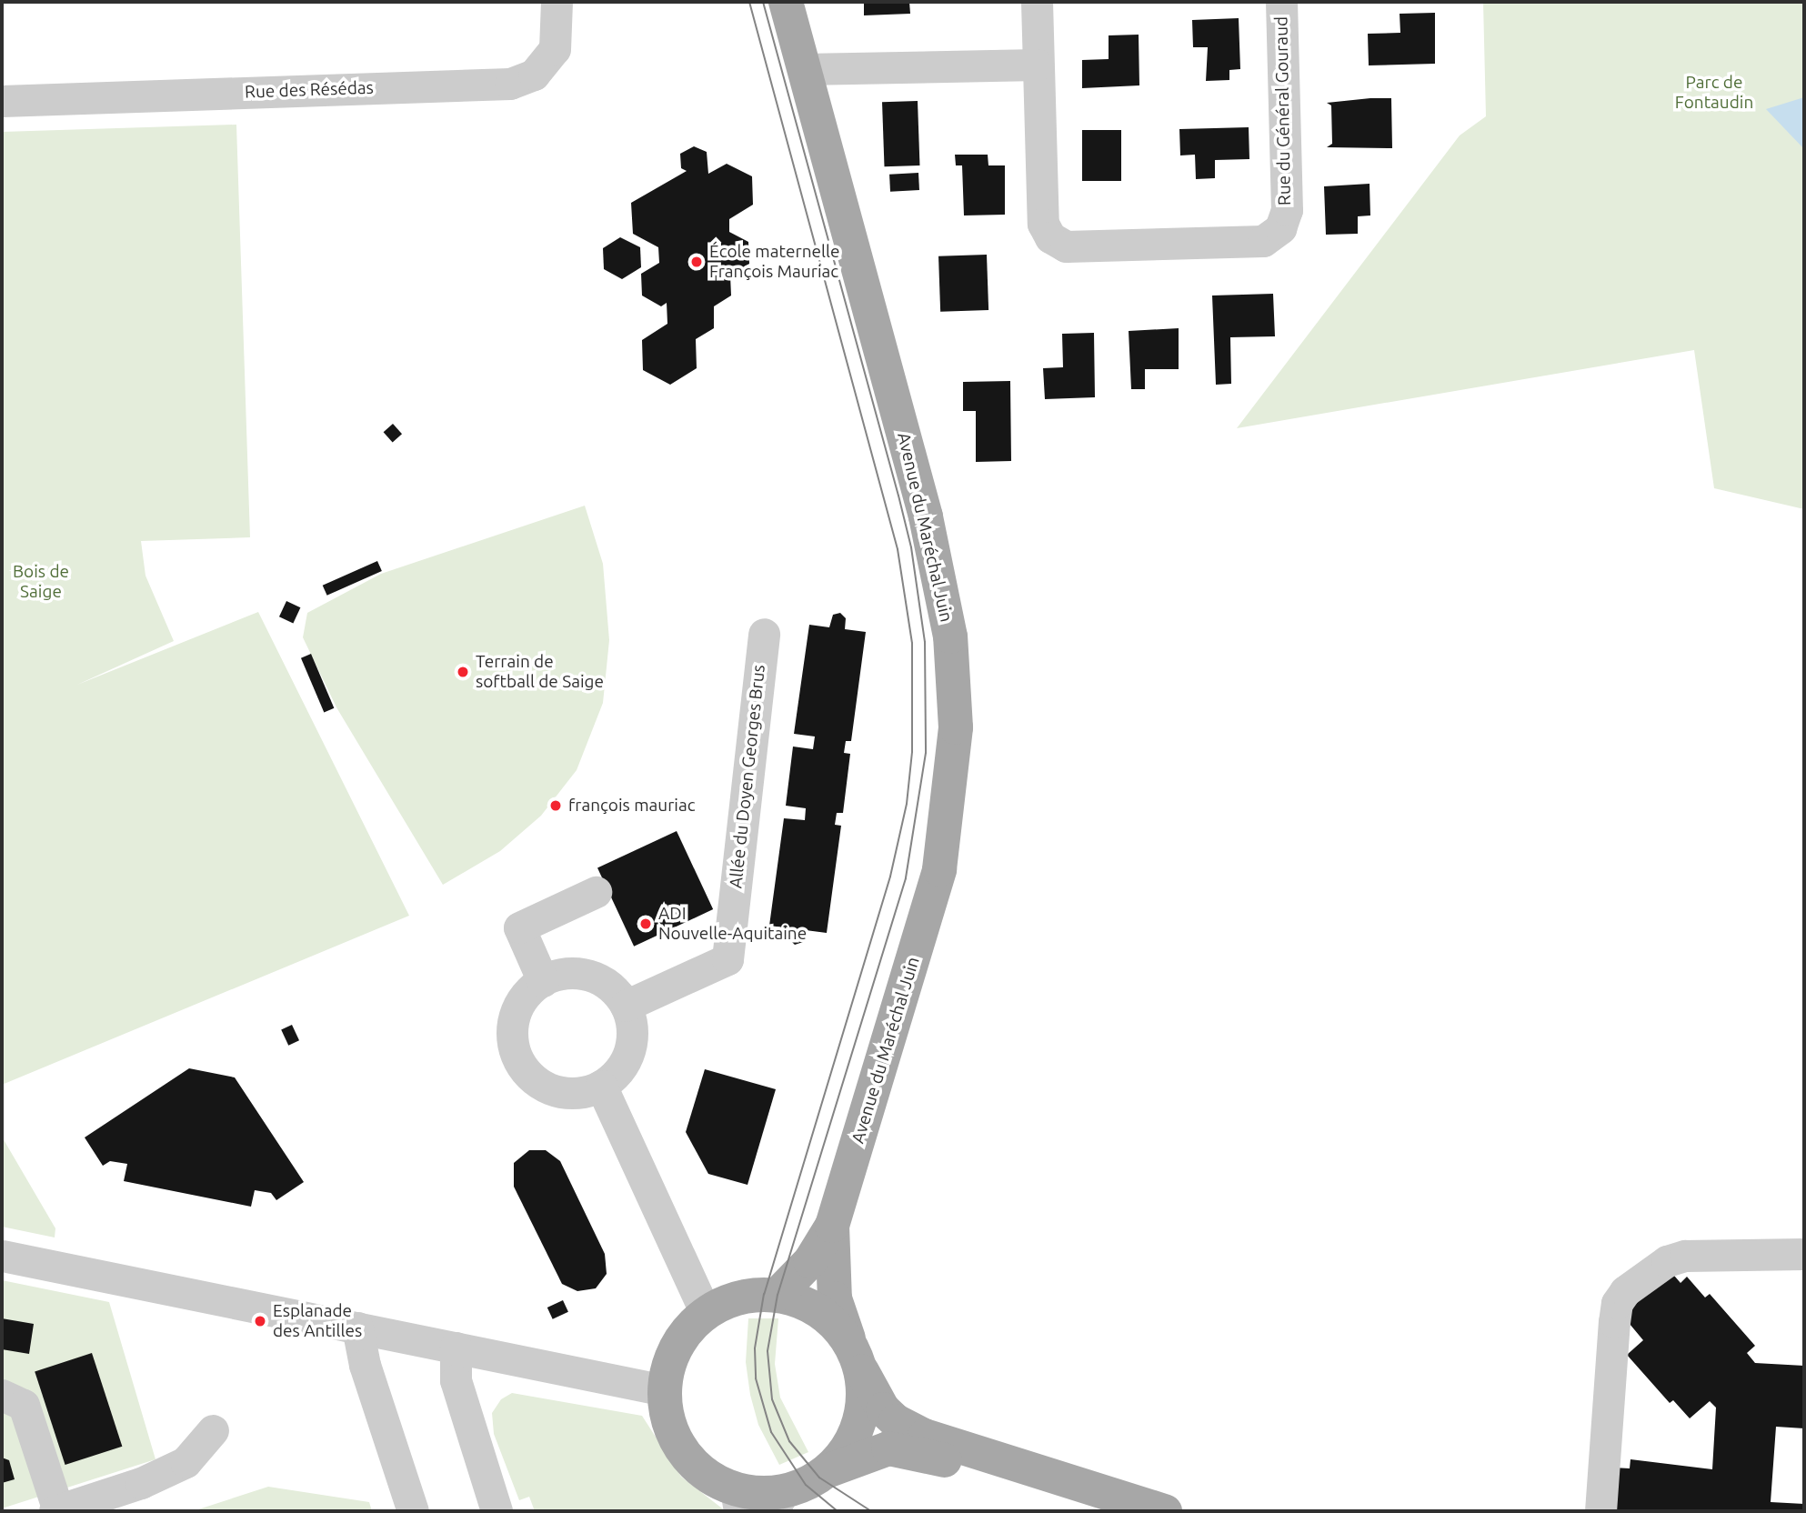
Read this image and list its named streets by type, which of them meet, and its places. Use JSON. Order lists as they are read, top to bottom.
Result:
{
  "streets": {
    "main road": ["Avenue du Maréchal Juin"],
    "street": ["Rue des Résédas", "Rue du Général Gouraud", "Allée du Doyen Georges Brus"]
  },
  "parks": ["Parc de Fontaudin", "Bois de Saige"],
  "places": [
    "École maternelle François Mauriac",
    "Terrain de softball de Saige",
    "françois mauriac",
    "ADI Nouvelle-Aquitaine",
    "Esplanade des Antilles"
  ]
}
